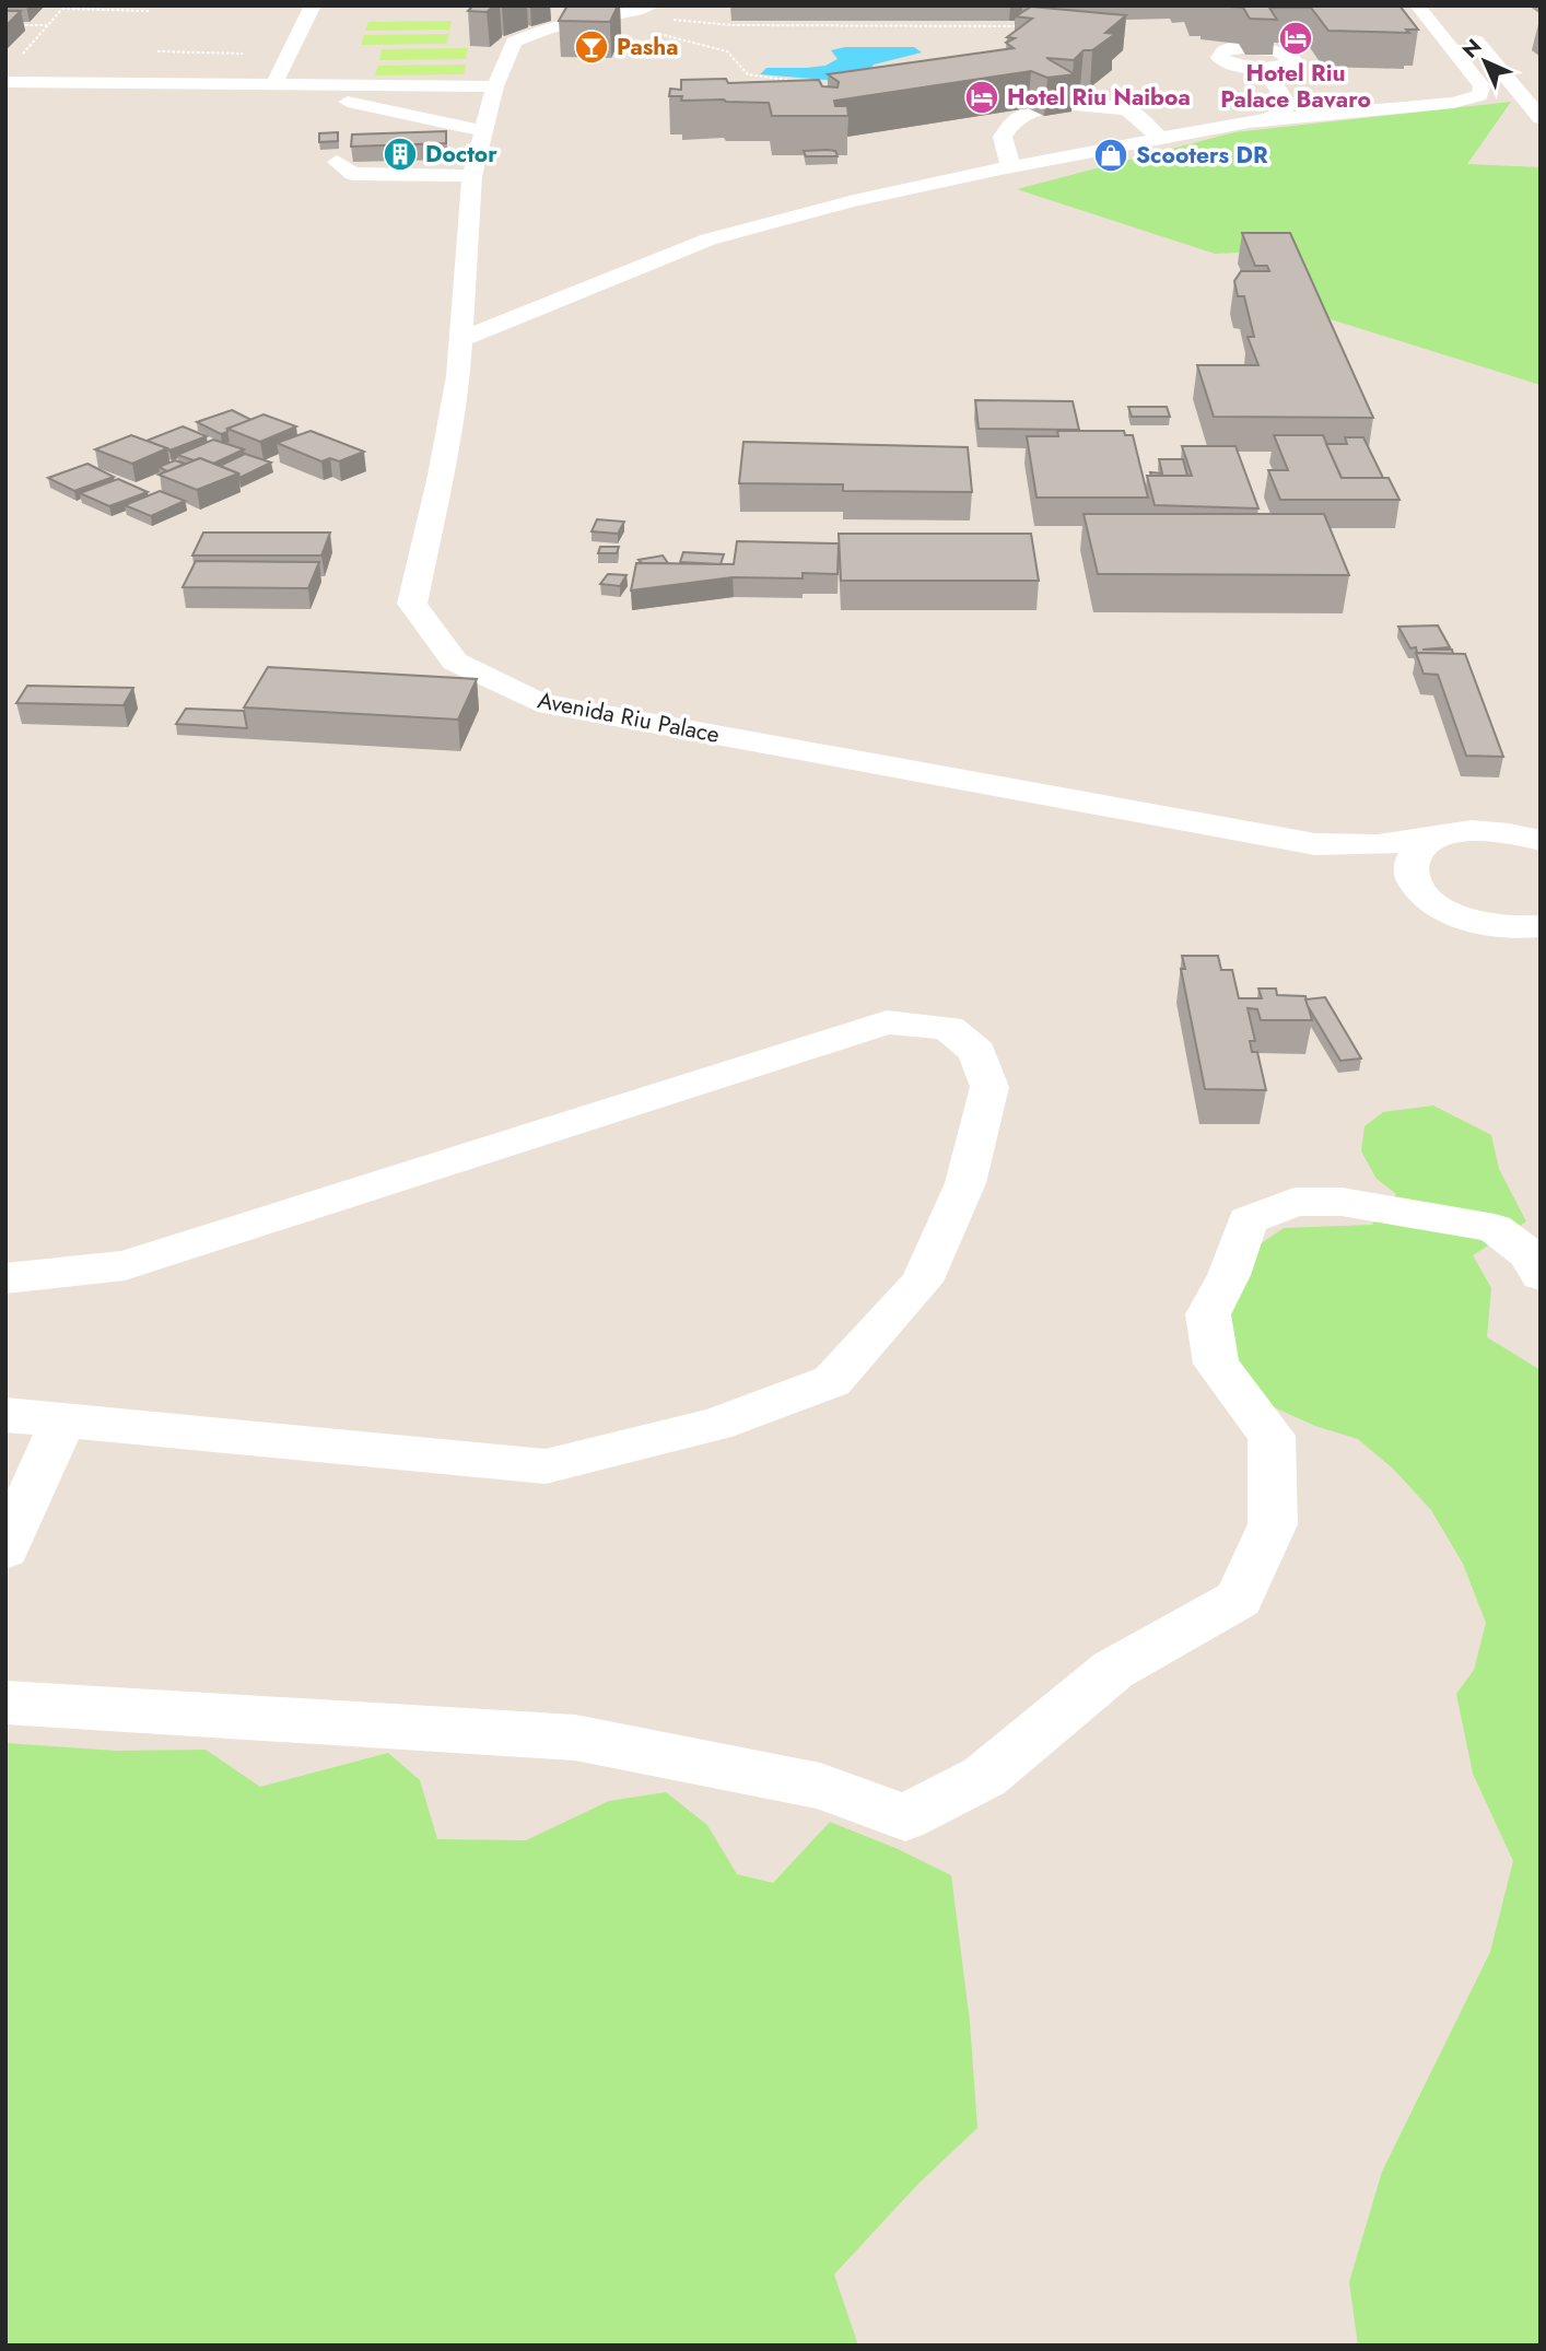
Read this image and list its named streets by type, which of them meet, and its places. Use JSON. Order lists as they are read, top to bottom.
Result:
{
  "streets": {
    "street": ["Avenida Riu Palace"]
  },
  "places": {
    "hotel": ["Hotel Riu Palace Bavaro", "Hotel Riu Naiboa"],
    "bar": ["Pasha"],
    "building": ["Doctor"],
    "shop": ["Scooters DR"]
  },
  "north": "top left"
}
